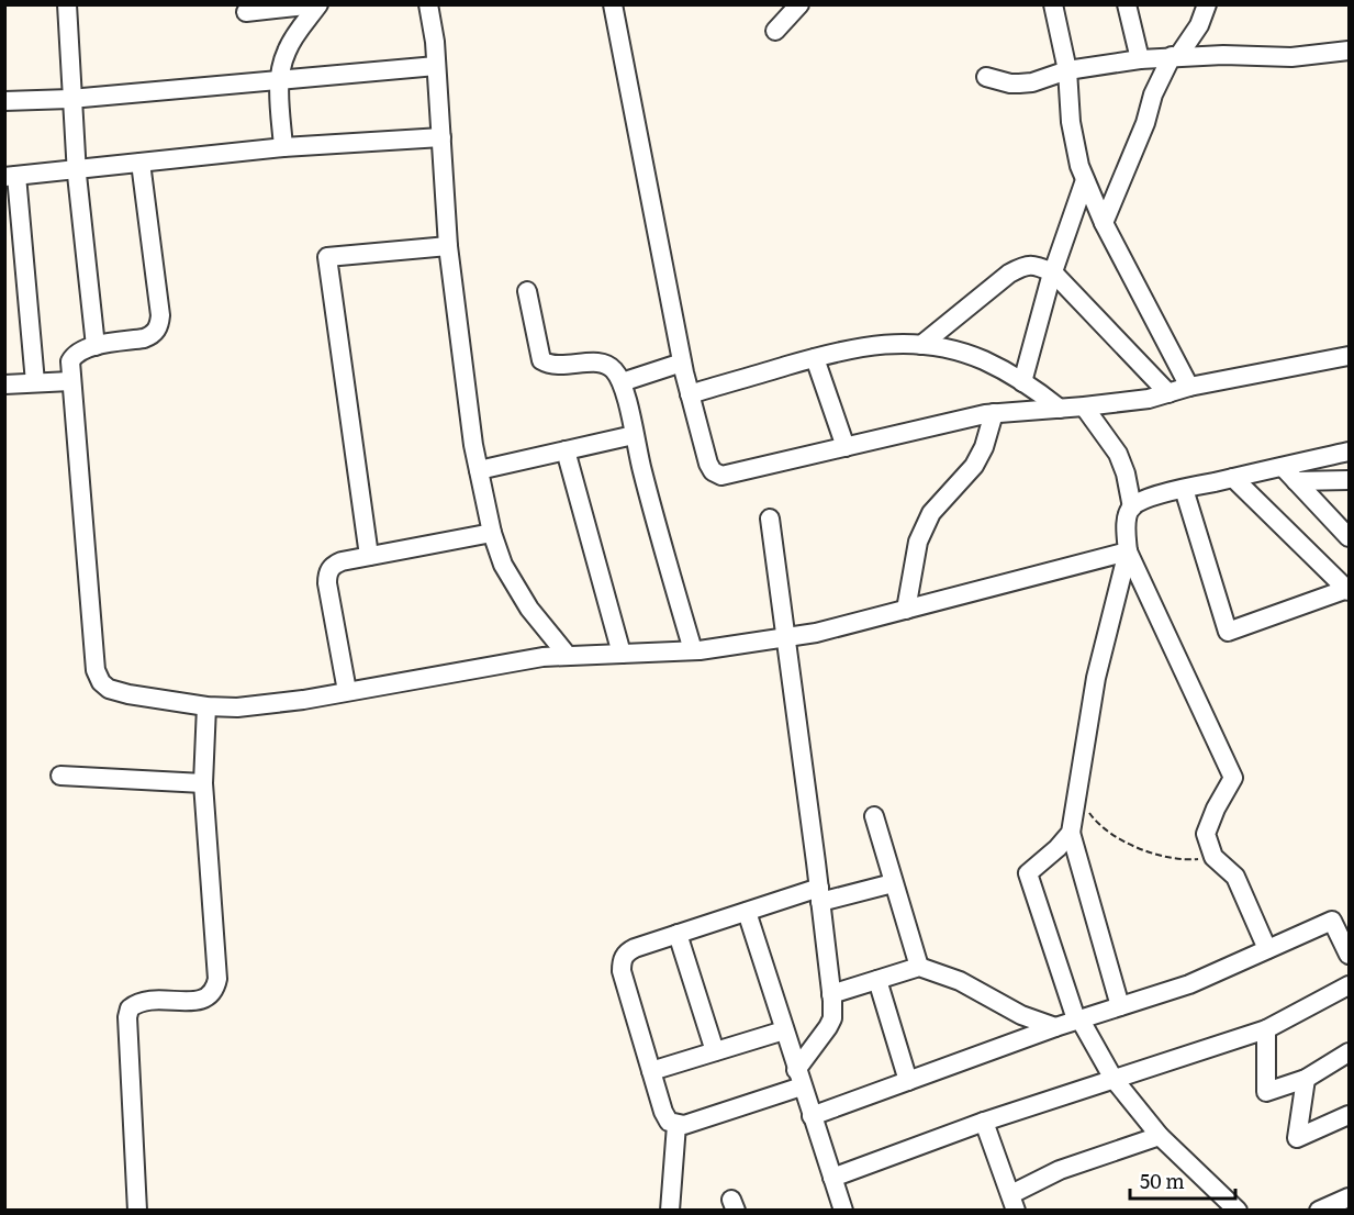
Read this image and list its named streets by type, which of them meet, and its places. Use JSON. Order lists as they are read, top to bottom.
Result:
{
  "scale_bar": "50 m"
}
